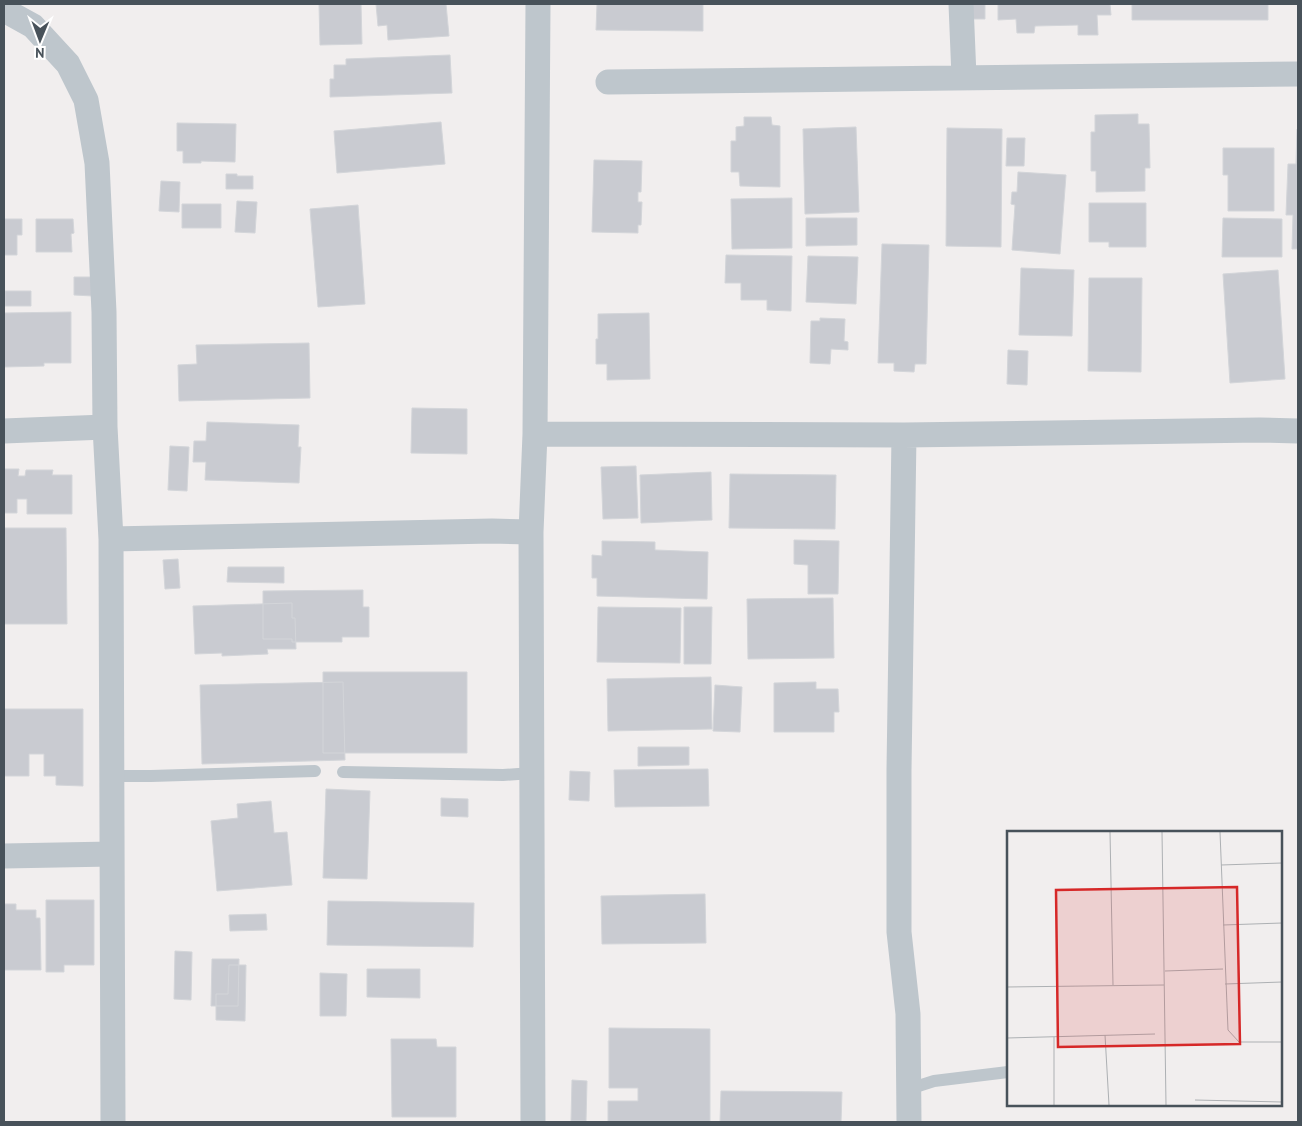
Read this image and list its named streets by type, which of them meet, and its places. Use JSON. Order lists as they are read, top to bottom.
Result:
{
  "north": "bottom"
}
